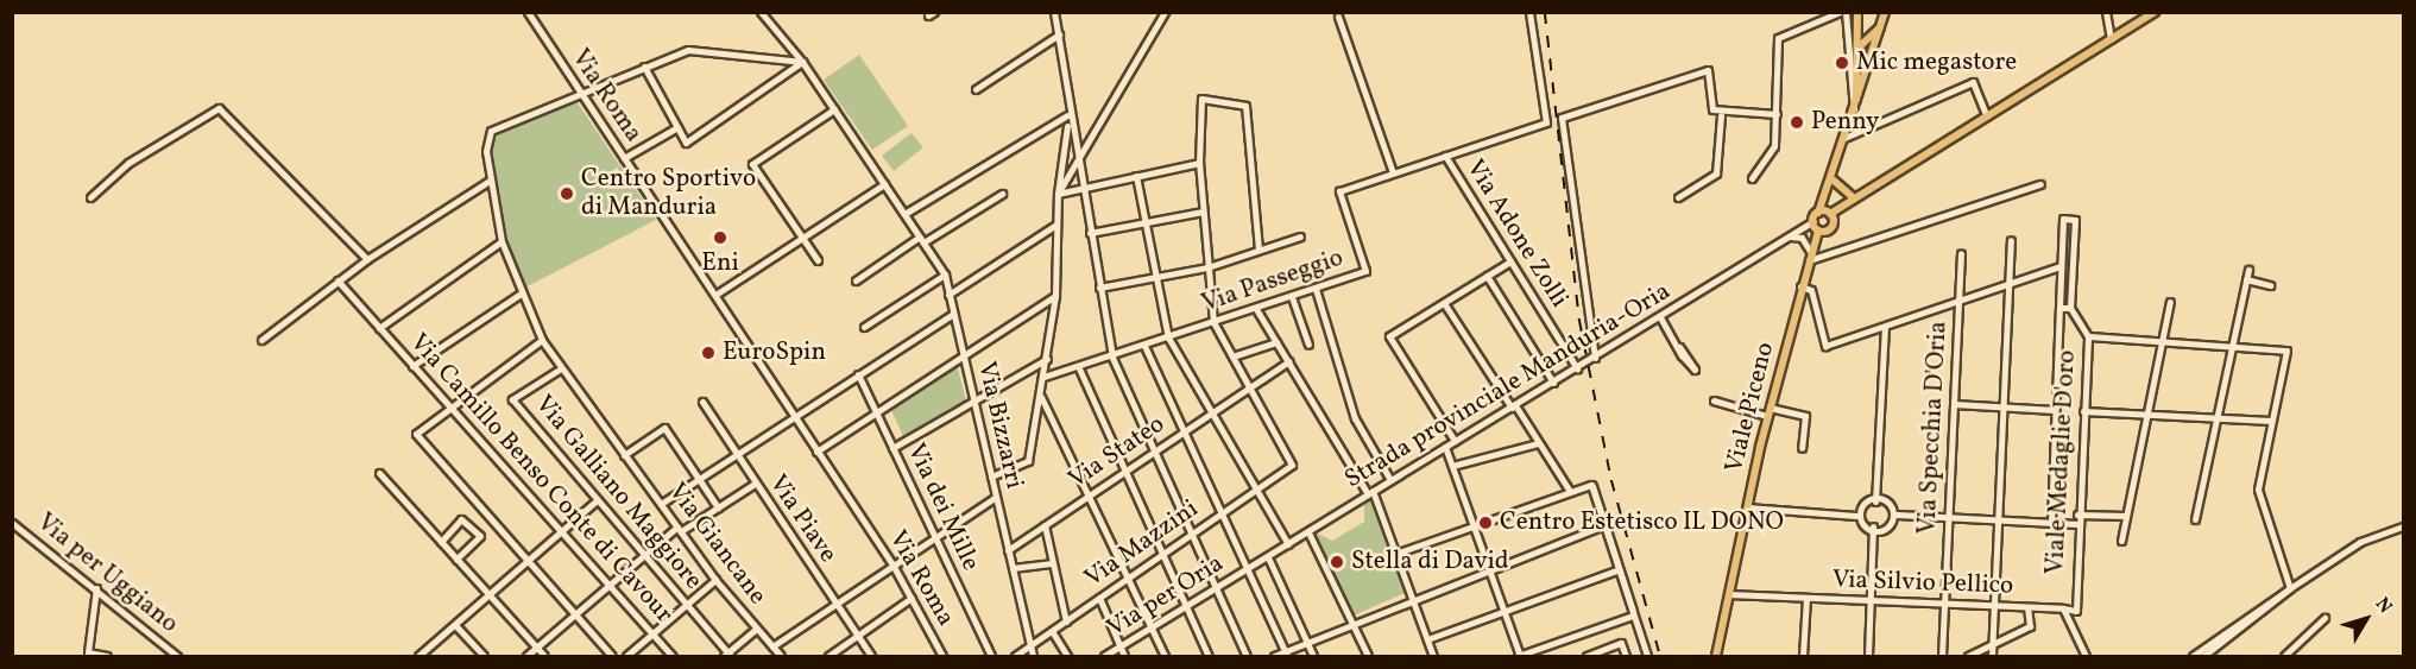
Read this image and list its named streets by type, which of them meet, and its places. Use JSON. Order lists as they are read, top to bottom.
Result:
{
  "streets": {
    "main road": ["Viale Piceno"],
    "street": [
      "Via Roma",
      "Via Adone Zolli",
      "Via Passeggio",
      "Strada provinciale Manduria-Oria",
      "Via Bizzarri",
      "Via Specchia D'Oria",
      "Via Stateo",
      "Viale Medaglie D'oro",
      "Via Camillo Benso Conte di Cavour",
      "Via Galliano Maggiore",
      "Via dei Mille",
      "Via Piave",
      "Via Giancane",
      "Via Mazzini",
      "Via per Uggiano",
      "Via Silvio Pellico",
      "Via per Oria"
    ]
  },
  "crossings": [
    ["Via Roma", "Via Giancane"],
    ["Via Adone Zolli", "Via Passeggio"],
    ["Via Adone Zolli", "Strada provinciale Manduria-Oria"],
    ["Strada provinciale Manduria-Oria", "Viale Piceno"],
    ["Strada provinciale Manduria-Oria", "Via per Oria"],
    ["Viale Piceno", "Via Silvio Pellico"],
    ["Via Bizzarri", "Via Stateo"],
    ["Via Bizzarri", "Via Mazzini"],
    ["Via Specchia D'Oria", "Via Silvio Pellico"],
    ["Via Stateo", "Via Mazzini"],
    ["Viale Medaglie D'oro", "Via Silvio Pellico"],
    ["Via Galliano Maggiore", "Via Giancane"]
  ],
  "places": [
    "Mic megastore",
    "Penny",
    "Centro Sportivo di Manduria",
    "Eni",
    "EuroSpin",
    "Centro Estetisco IL DONO",
    "Stella di David"
  ],
  "north": "top right"
}
